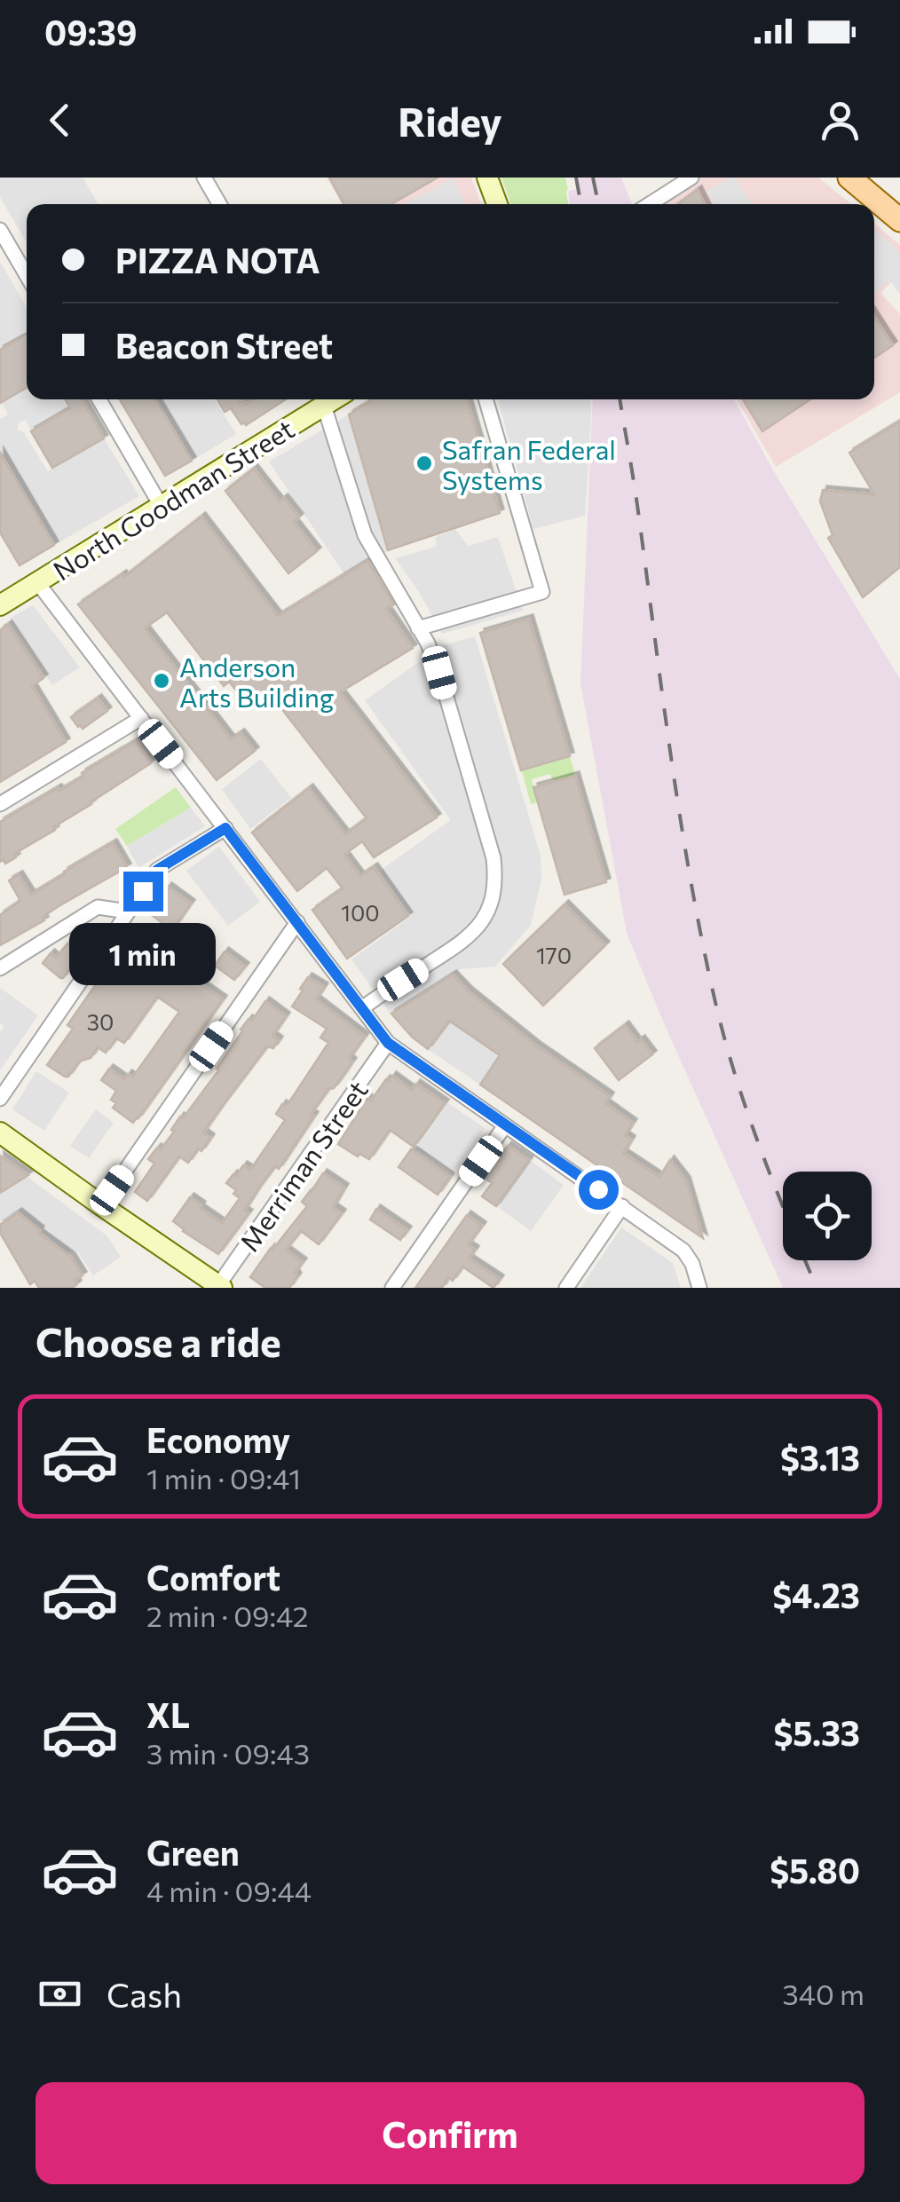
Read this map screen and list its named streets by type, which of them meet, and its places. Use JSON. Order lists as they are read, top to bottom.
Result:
{
  "streets": {
    "main road": ["North Goodman Street"],
    "street": ["Merriman Street"]
  },
  "places": ["Safran Federal Systems", "Anderson Arts Building"],
  "house_numbers": ["100", "170", "30"],
  "page": {
    "status": "09:39",
    "header": "Ridey",
    "banner": ["PIZZA NOTA", "Beacon Street"],
    "bubble": "1 min",
    "heading": "Choose a ride",
    "list": [
      {
        "name": "Economy",
        "note": "1 min · 09:41",
        "value": "$3.13"
      },
      {
        "name": "Comfort",
        "note": "2 min · 09:42",
        "value": "$4.23"
      },
      {
        "name": "XL",
        "note": "3 min · 09:43",
        "value": "$5.33"
      },
      {
        "name": "Green",
        "note": "4 min · 09:44",
        "value": "$5.80"
      }
    ],
    "pay": ["Cash", "340 m"],
    "buttons": "Confirm"
  }
}
